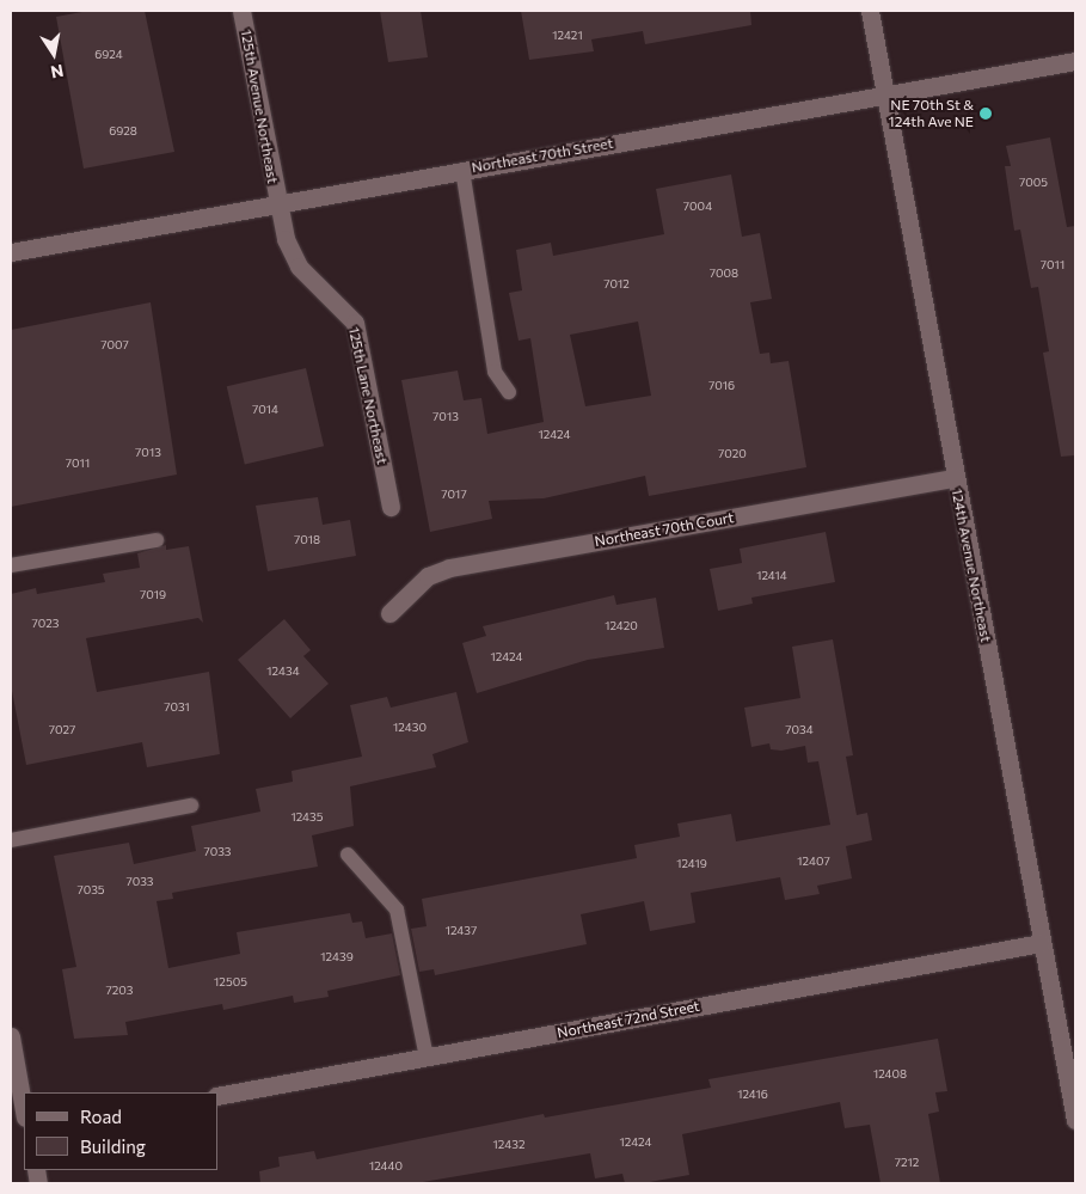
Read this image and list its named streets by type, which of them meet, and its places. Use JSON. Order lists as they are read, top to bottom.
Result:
{
  "streets": {
    "street": [
      "125th Avenue Northeast",
      "Northeast 70th Street",
      "125th Lane Northeast",
      "Northeast 70th Court",
      "124th Avenue Northeast",
      "Northeast 72nd Street"
    ]
  },
  "crossings": [
    ["125th Avenue Northeast", "Northeast 70th Street"],
    ["125th Avenue Northeast", "125th Lane Northeast"],
    ["Northeast 70th Street", "125th Lane Northeast"],
    ["Northeast 70th Street", "124th Avenue Northeast"],
    ["Northeast 70th Court", "124th Avenue Northeast"],
    ["124th Avenue Northeast", "Northeast 72nd Street"]
  ],
  "places": ["NE 70th St & 124th Ave NE"],
  "house_numbers": [
    "12421",
    "6924",
    "6928",
    "7005",
    "7004",
    "7011",
    "7008",
    "7012",
    "7007",
    "7016",
    "7014",
    "7013",
    "12424",
    "7013",
    "7020",
    "7011",
    "7017",
    "7018",
    "12414",
    "7019",
    "7023",
    "12420",
    "12424",
    "12434",
    "7031",
    "12430",
    "7027",
    "7034",
    "12435",
    "7033",
    "12407",
    "12419",
    "7033",
    "7035",
    "12437",
    "12439",
    "12505",
    "7203",
    "12408",
    "12416",
    "12424",
    "12432",
    "7212",
    "12440"
  ],
  "legend": ["Road", "Building"],
  "north": "bottom"
}
